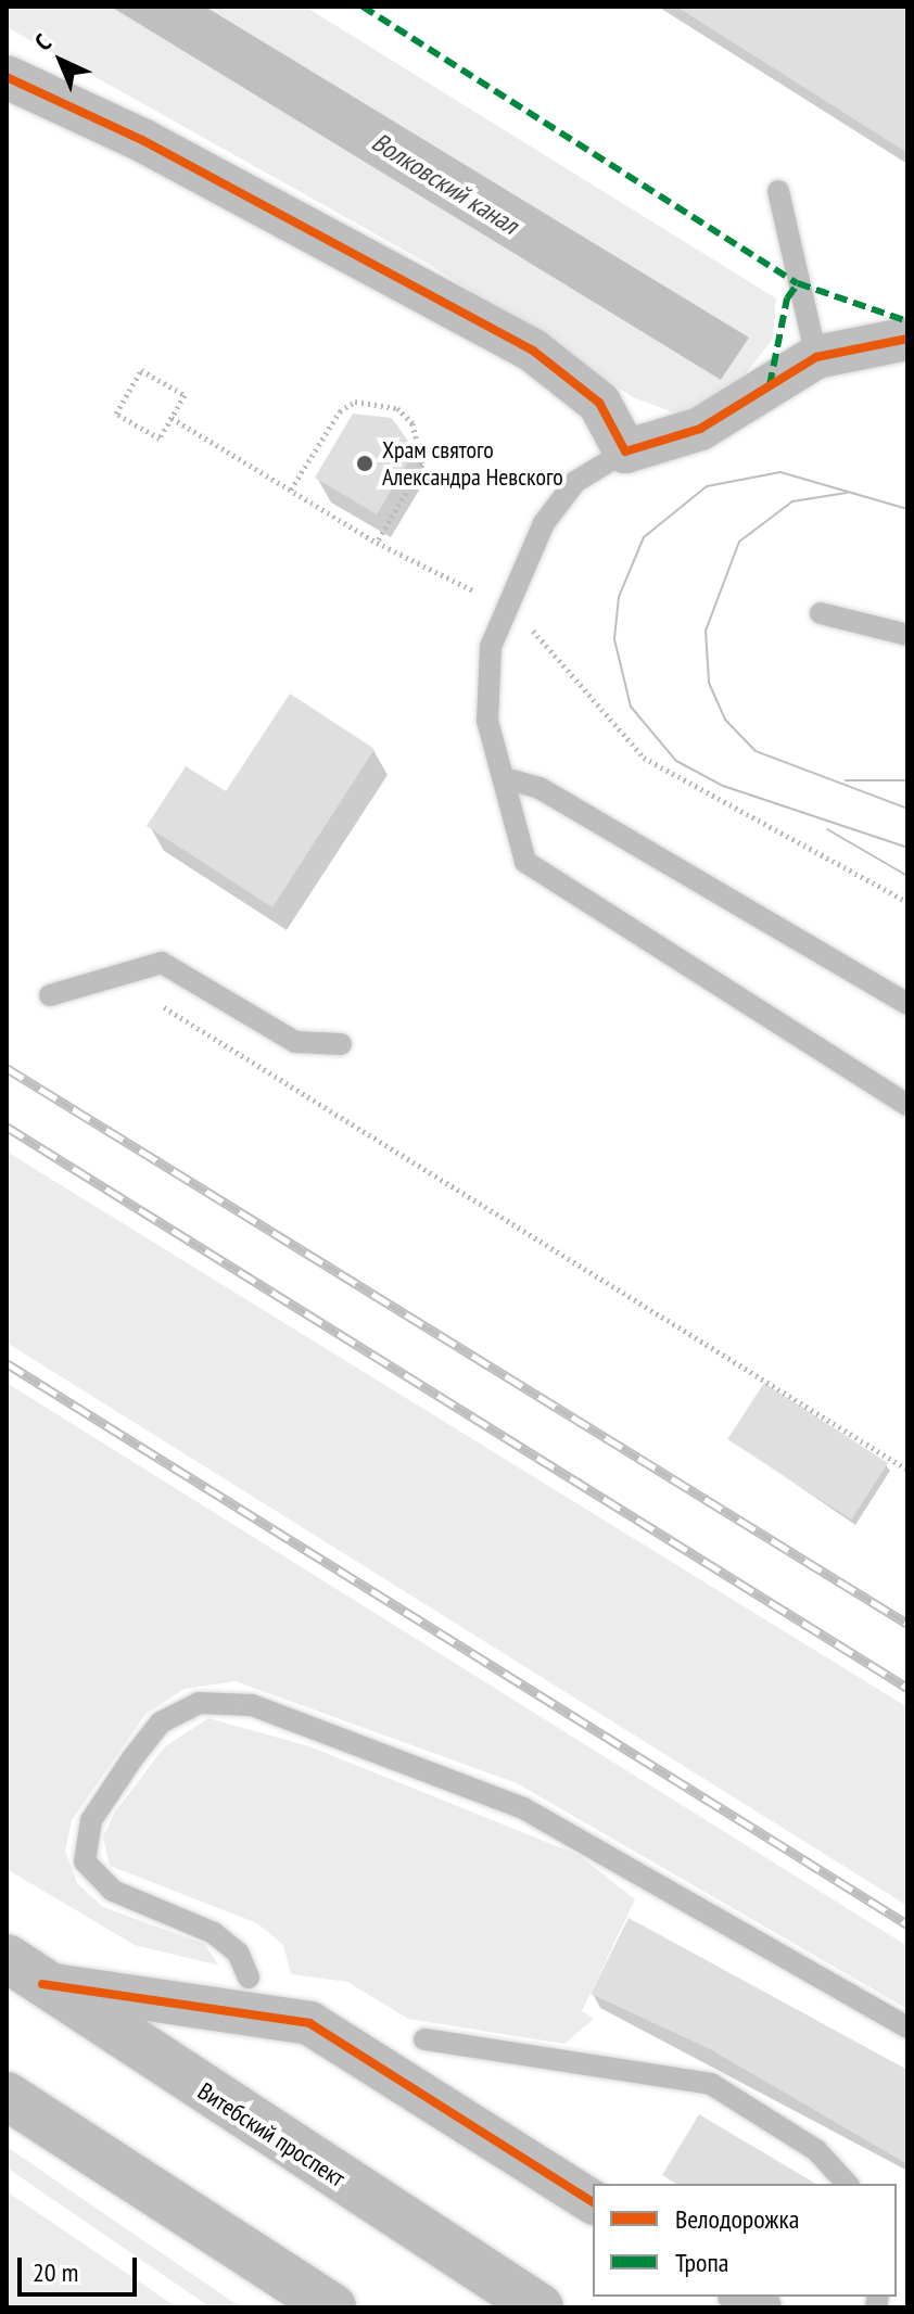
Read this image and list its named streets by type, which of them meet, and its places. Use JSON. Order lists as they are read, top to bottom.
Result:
{
  "streets": {
    "main road": ["Витебский проспект"]
  },
  "water": ["Волковский канал"],
  "places": ["Храм святого Александра Невского"],
  "legend": ["Велодорожка", "Тропа"],
  "scale_bar": "20 m",
  "north": "top left"
}
